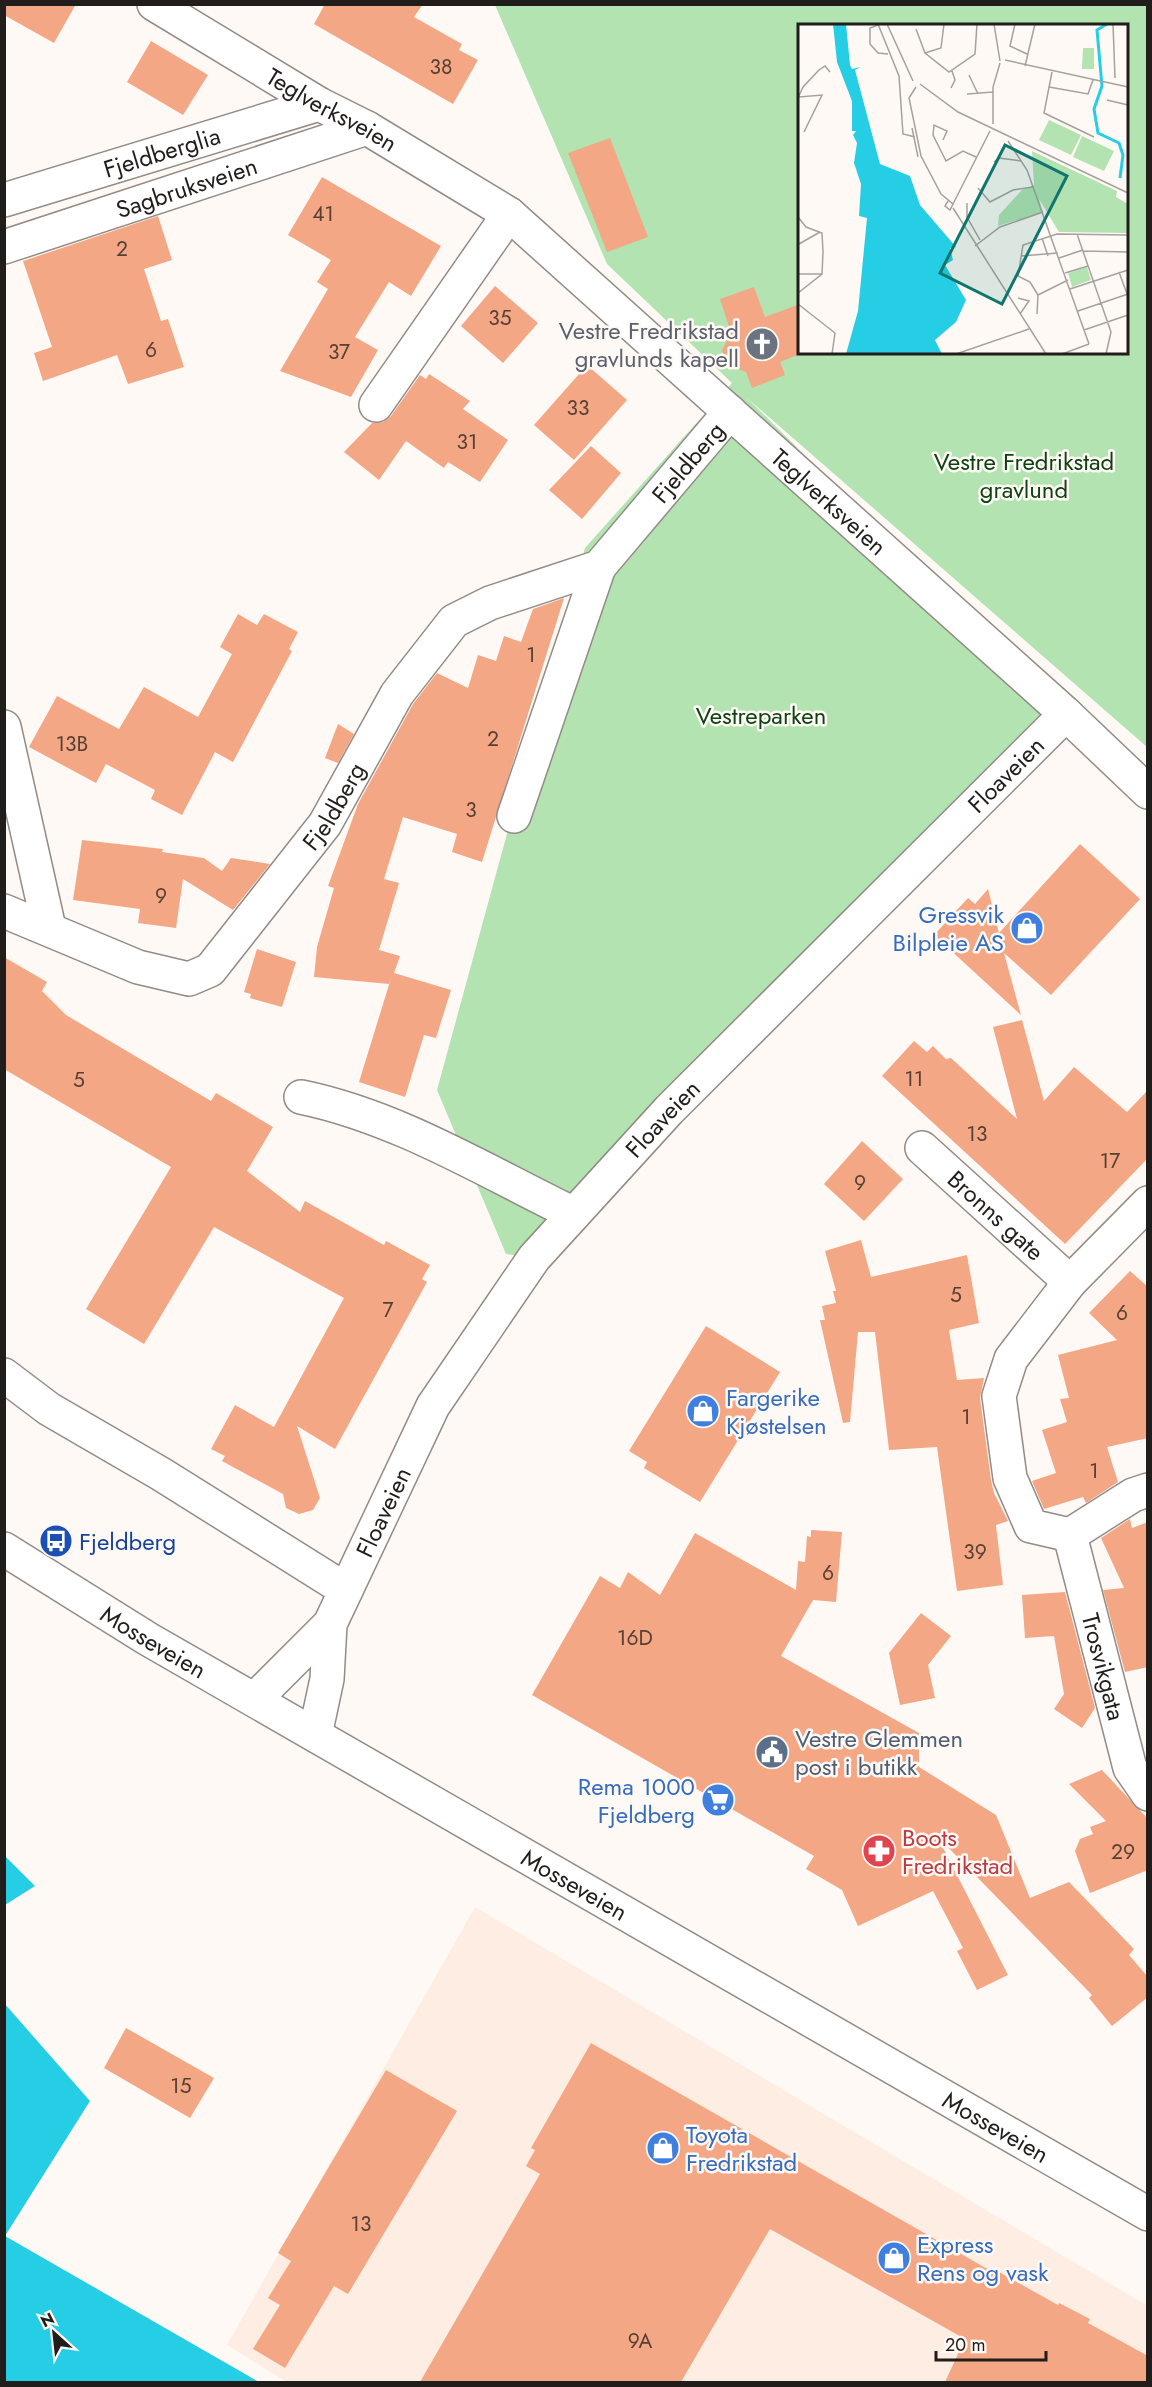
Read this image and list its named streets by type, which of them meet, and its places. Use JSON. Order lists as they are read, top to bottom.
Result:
{
  "streets": {
    "street": [
      "Teglverksveien",
      "Fjeldberglia",
      "Sagbruksveien",
      "Fjeldberg",
      "Floaveien",
      "Bronns gate",
      "Mosseveien",
      "Trosvikgata"
    ]
  },
  "crossings": [
    ["Teglverksveien", "Fjeldberglia"],
    ["Teglverksveien", "Sagbruksveien"],
    ["Teglverksveien", "Fjeldberg"],
    ["Teglverksveien", "Floaveien"],
    ["Floaveien", "Mosseveien"]
  ],
  "parks": ["Vestre Fredrikstad gravlund", "Vestreparken"],
  "places": {
    "church": ["Vestre Fredrikstad gravlunds kapell"],
    "shop": [
      "Gressvik Bilpleie AS",
      "Fargerike Kjøstelsen",
      "Toyota Fredrikstad",
      "Express Rens og vask"
    ],
    "bus stop": ["Fjeldberg"],
    "public building": ["Vestre Glemmen post i butikk"],
    "supermarket": ["Rema 1000 Fjeldberg"],
    "pharmacy": ["Boots Fredrikstad"]
  },
  "house_numbers": [
    "38",
    "41",
    "2",
    "35",
    "6",
    "37",
    "33",
    "31",
    "1",
    "2",
    "13B",
    "3",
    "9",
    "11",
    "5",
    "13",
    "17",
    "9",
    "5",
    "7",
    "6",
    "1",
    "1",
    "39",
    "6",
    "16D",
    "29",
    "15",
    "13",
    "9A"
  ],
  "scale_bar": "20 m",
  "north": "top left"
}
